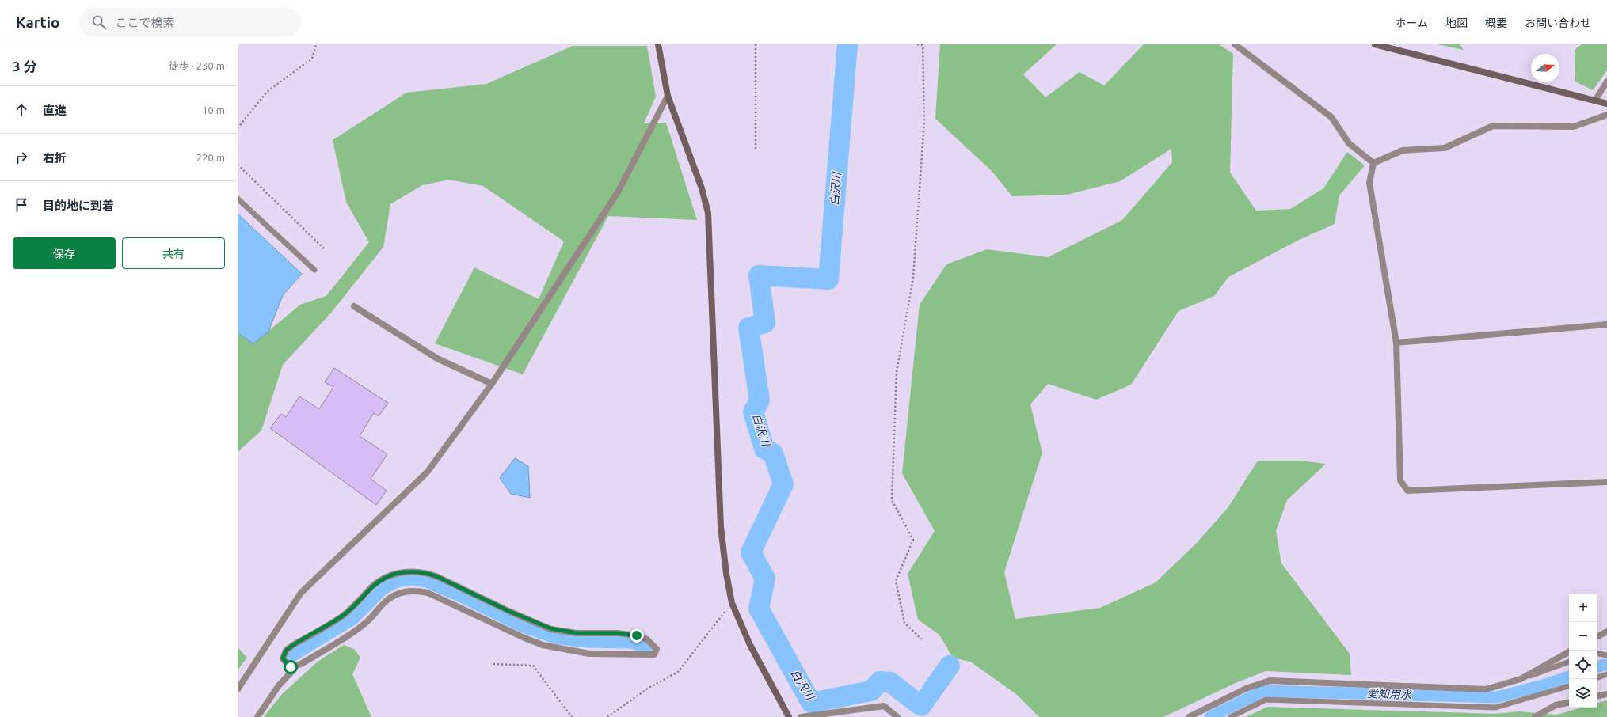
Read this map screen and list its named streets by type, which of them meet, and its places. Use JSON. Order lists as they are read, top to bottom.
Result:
{
  "water": ["白沢川", "愛知用水"],
  "north": "right",
  "page": {
    "header": "Kartio",
    "search": "ここで検索",
    "nav": [
      "ホーム",
      "地図",
      "概要",
      "お問い合わせ"
    ],
    "heading": ["3 分", "徒歩 · 230 m"],
    "list": [
      ["直進", "10 m"],
      ["右折", "220 m"],
      "目的地に到着"
    ],
    "buttons": ["保存", "共有"],
    "map_buttons": ["+", "−"]
  }
}
